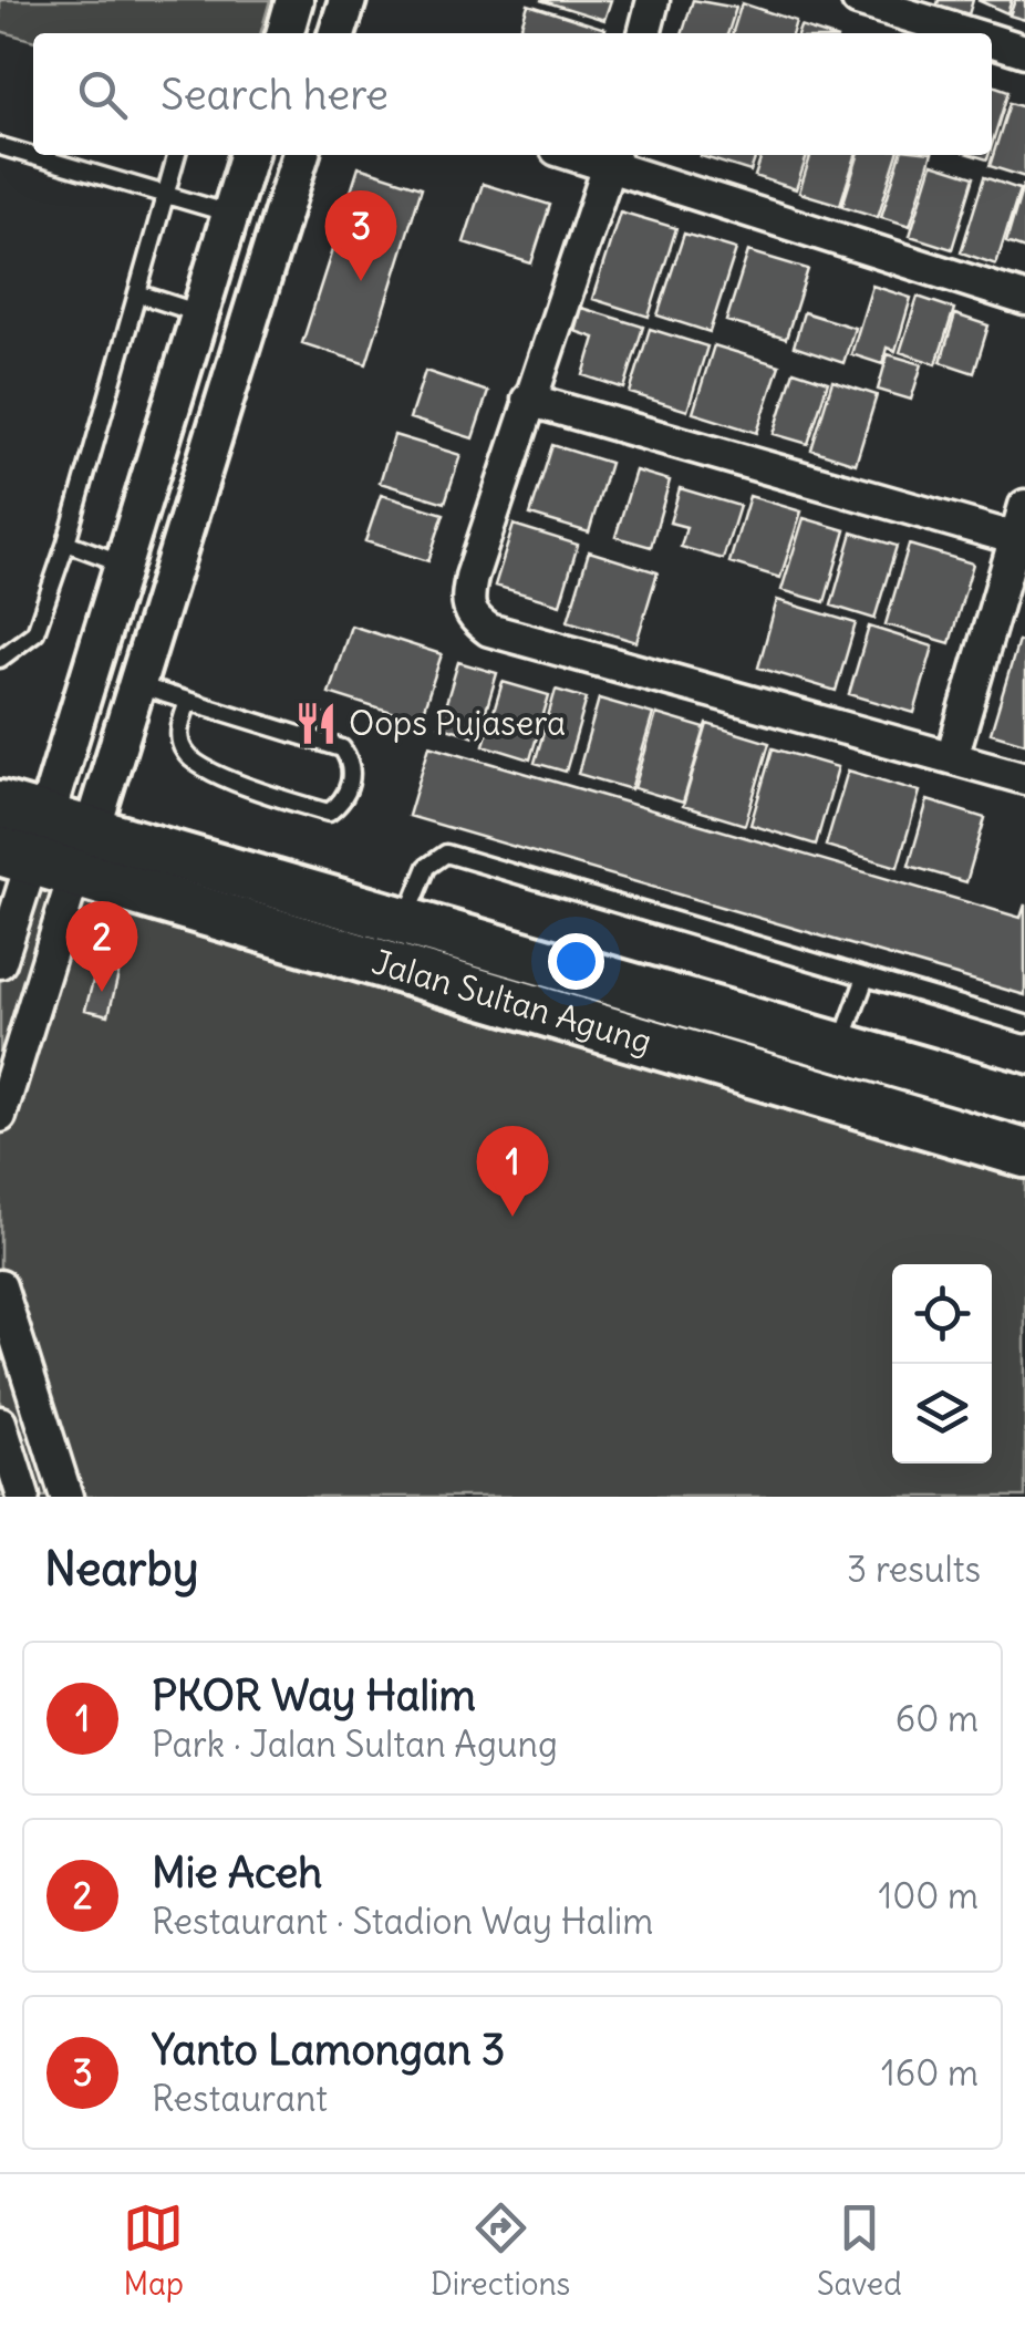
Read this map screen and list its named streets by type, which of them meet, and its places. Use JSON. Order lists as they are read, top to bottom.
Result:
{
  "streets": {
    "main road": ["Jalan Sultan Agung"]
  },
  "places": {
    "restaurant": ["Oops Pujasera"]
  },
  "page": {
    "search": "Search here",
    "pins": ["3", "2", "1"],
    "heading": ["Nearby", "3 results"],
    "list": [
      {
        "mark": "1",
        "name": "PKOR Way Halim",
        "note": "Park · Jalan Sultan Agung",
        "value": "60 m"
      },
      {
        "mark": "2",
        "name": "Mie Aceh",
        "note": "Restaurant · Stadion Way Halim",
        "value": "100 m"
      },
      {
        "mark": "3",
        "name": "Yanto Lamongan 3",
        "note": "Restaurant",
        "value": "160 m"
      }
    ],
    "nav": ["Map", "Directions", "Saved"]
  }
}
